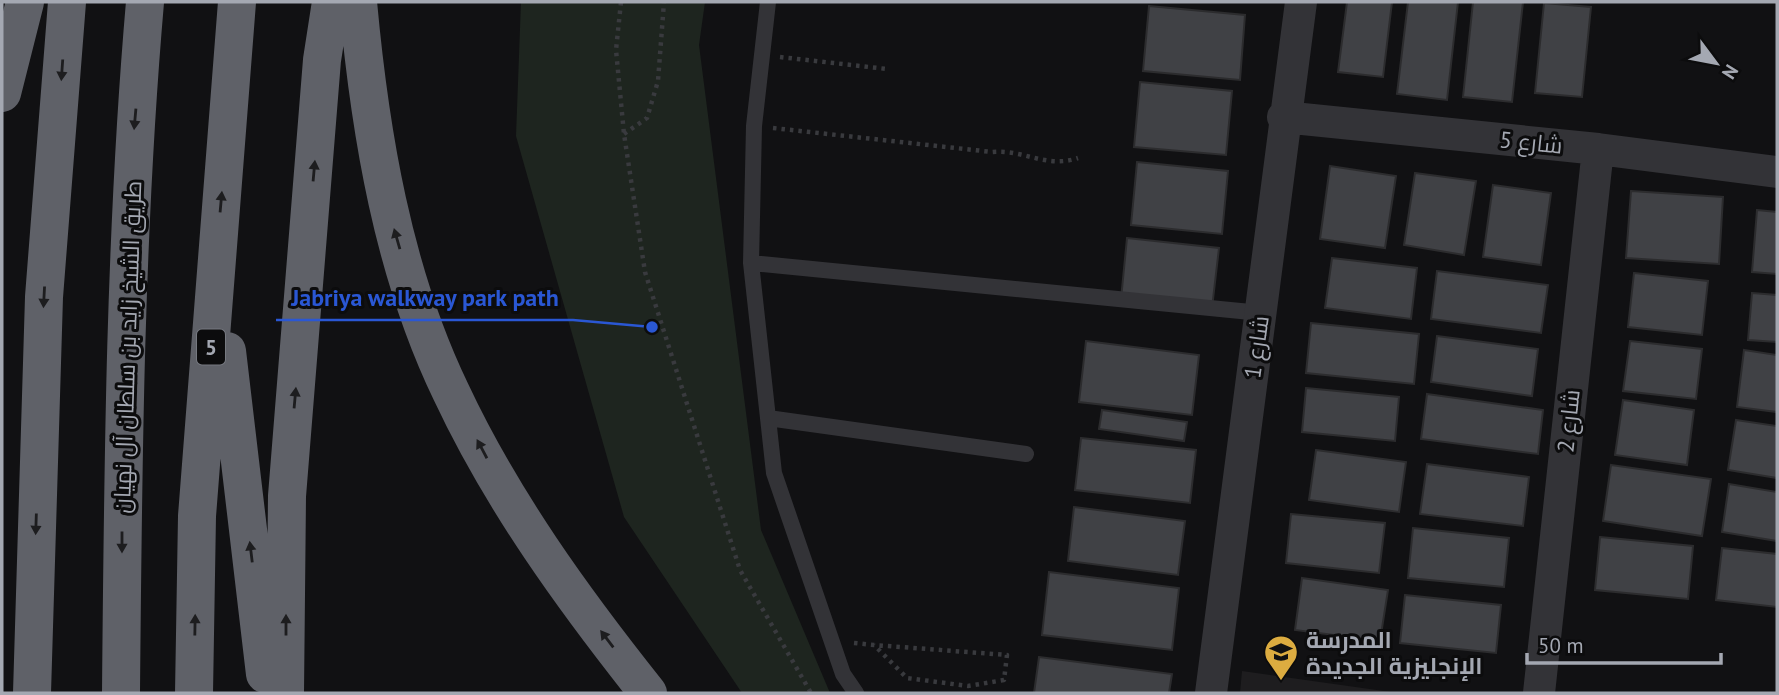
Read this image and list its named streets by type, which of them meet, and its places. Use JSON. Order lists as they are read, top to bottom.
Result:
{
  "streets": {
    "highway": ["طريق الشيخ زايد بن سلطان آل نهيان", "5"],
    "street": ["شارع 5", "شارع 1", "شارع 2"]
  },
  "crossings": [
    ["شارع 5", "شارع 1"],
    ["شارع 5", "شارع 2"]
  ],
  "places": {
    "other": ["Jabriya walkway park path"],
    "school or university": ["المدرسة الإنجليزية الجديدة"]
  },
  "scale_bar": "50 m",
  "north": "bottom right"
}
